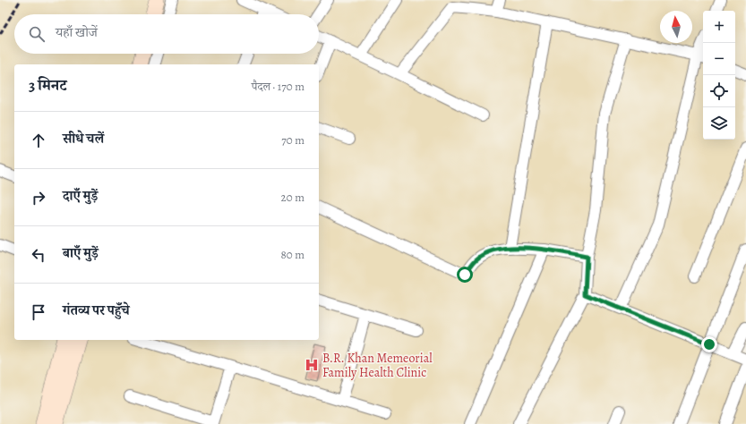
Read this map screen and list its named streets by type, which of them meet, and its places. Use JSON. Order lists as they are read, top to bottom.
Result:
{
  "places": {
    "hospital": ["B.R. Khan Memeorial Family Health Clinic"]
  },
  "north": "top",
  "page": {
    "map_buttons": ["+", "−"],
    "search": "यहाँ खोजें",
    "heading": ["3 मिनट", "पैदल · 170 m"],
    "list": [
      ["सीधे चलें", "70 m"],
      ["दाएँ मुड़ें", "20 m"],
      ["बाएँ मुड़ें", "80 m"],
      "गंतव्य पर पहुँचे"
    ]
  }
}
